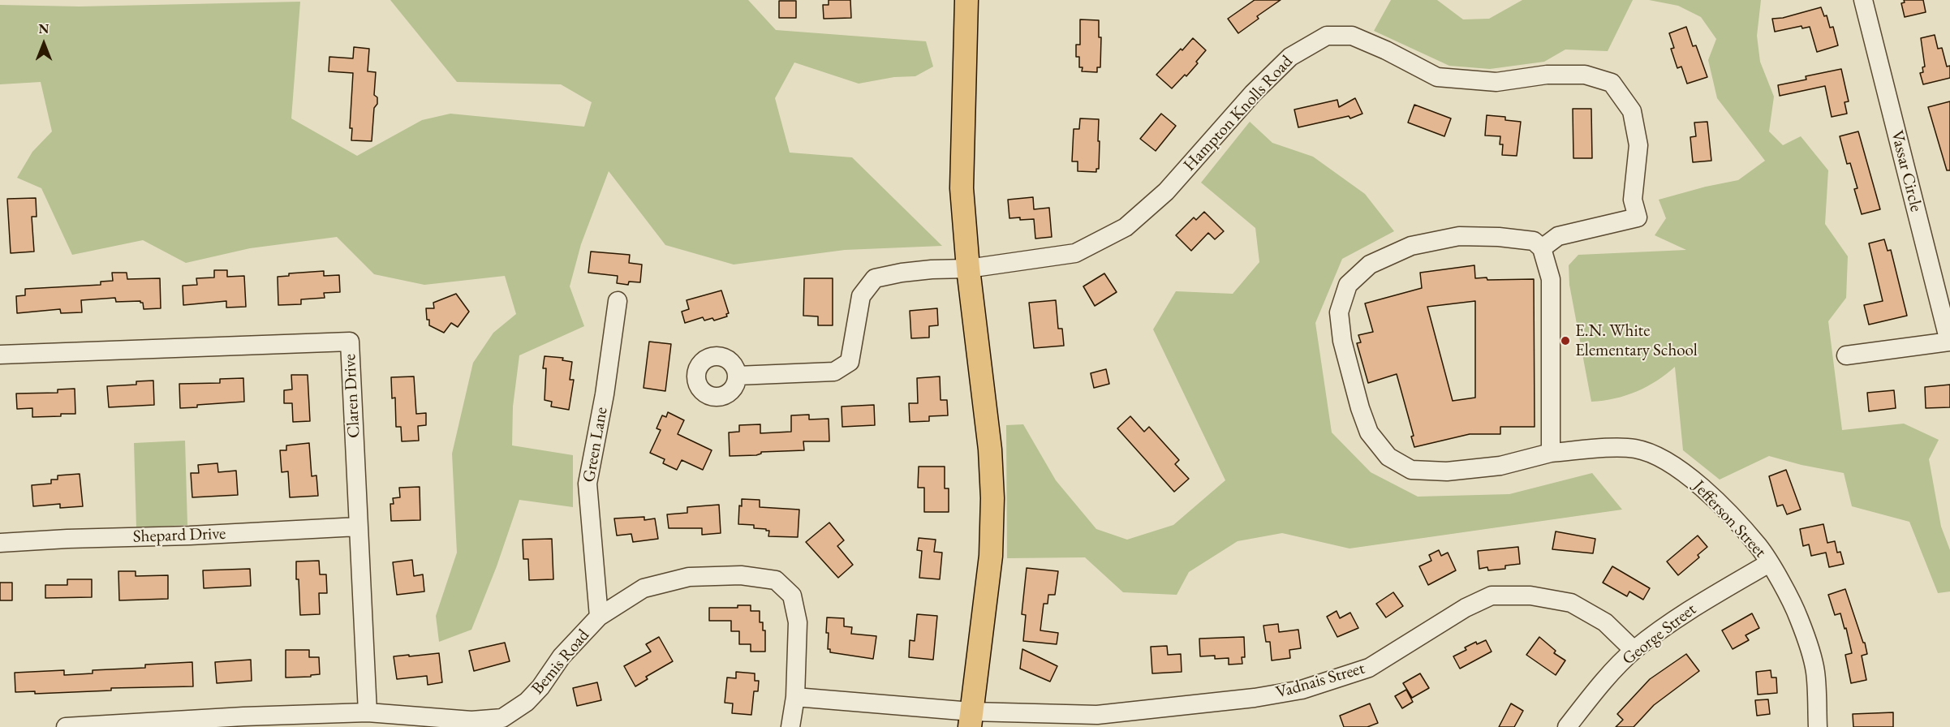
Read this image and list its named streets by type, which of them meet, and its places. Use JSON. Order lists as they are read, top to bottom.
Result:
{
  "streets": {
    "street": [
      "Hampton Knolls Road",
      "Vassar Circle",
      "Claren Drive",
      "Green Lane",
      "Jefferson Street",
      "Shepard Drive",
      "George Street",
      "Bemis Road",
      "Vadnais Street"
    ]
  },
  "crossings": [
    ["Hampton Knolls Road", "Jefferson Street"],
    ["Claren Drive", "Shepard Drive"],
    ["Claren Drive", "Bemis Road"],
    ["Green Lane", "Bemis Road"],
    ["Jefferson Street", "George Street"],
    ["George Street", "Vadnais Street"]
  ],
  "places": ["E.N. White Elementary School"],
  "north": "top"
}
